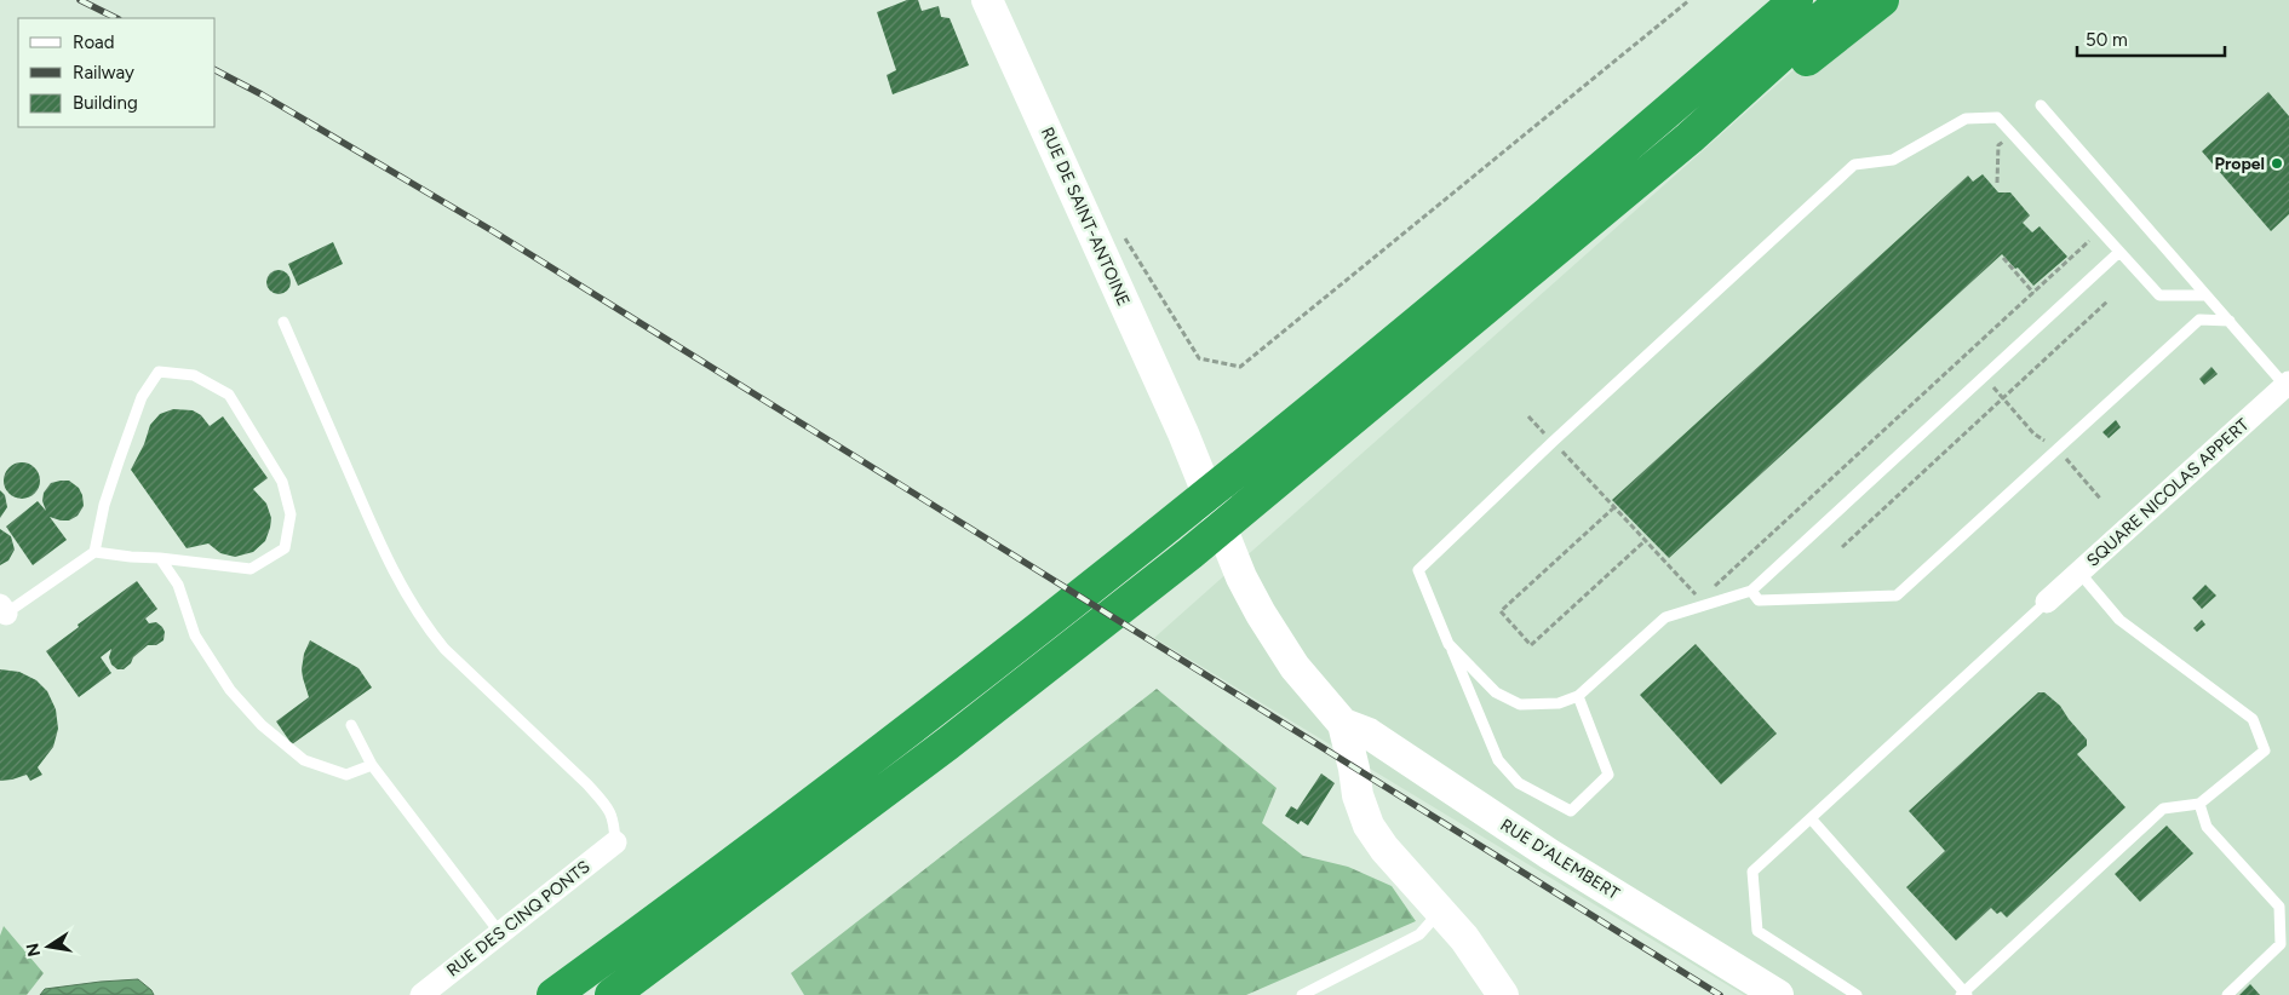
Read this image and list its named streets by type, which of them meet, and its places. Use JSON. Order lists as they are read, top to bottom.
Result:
{
  "streets": {
    "street": [
      "RUE DE SAINT-ANTOINE",
      "SQUARE NICOLAS APPERT",
      "RUE D’ALEMBERT",
      "RUE DES CINQ PONTS"
    ]
  },
  "crossings": [
    ["RUE DE SAINT-ANTOINE", "RUE D’ALEMBERT"]
  ],
  "places": ["Propel"],
  "legend": ["Road", "Railway", "Building"],
  "scale_bar": "50 m",
  "north": "left"
}
